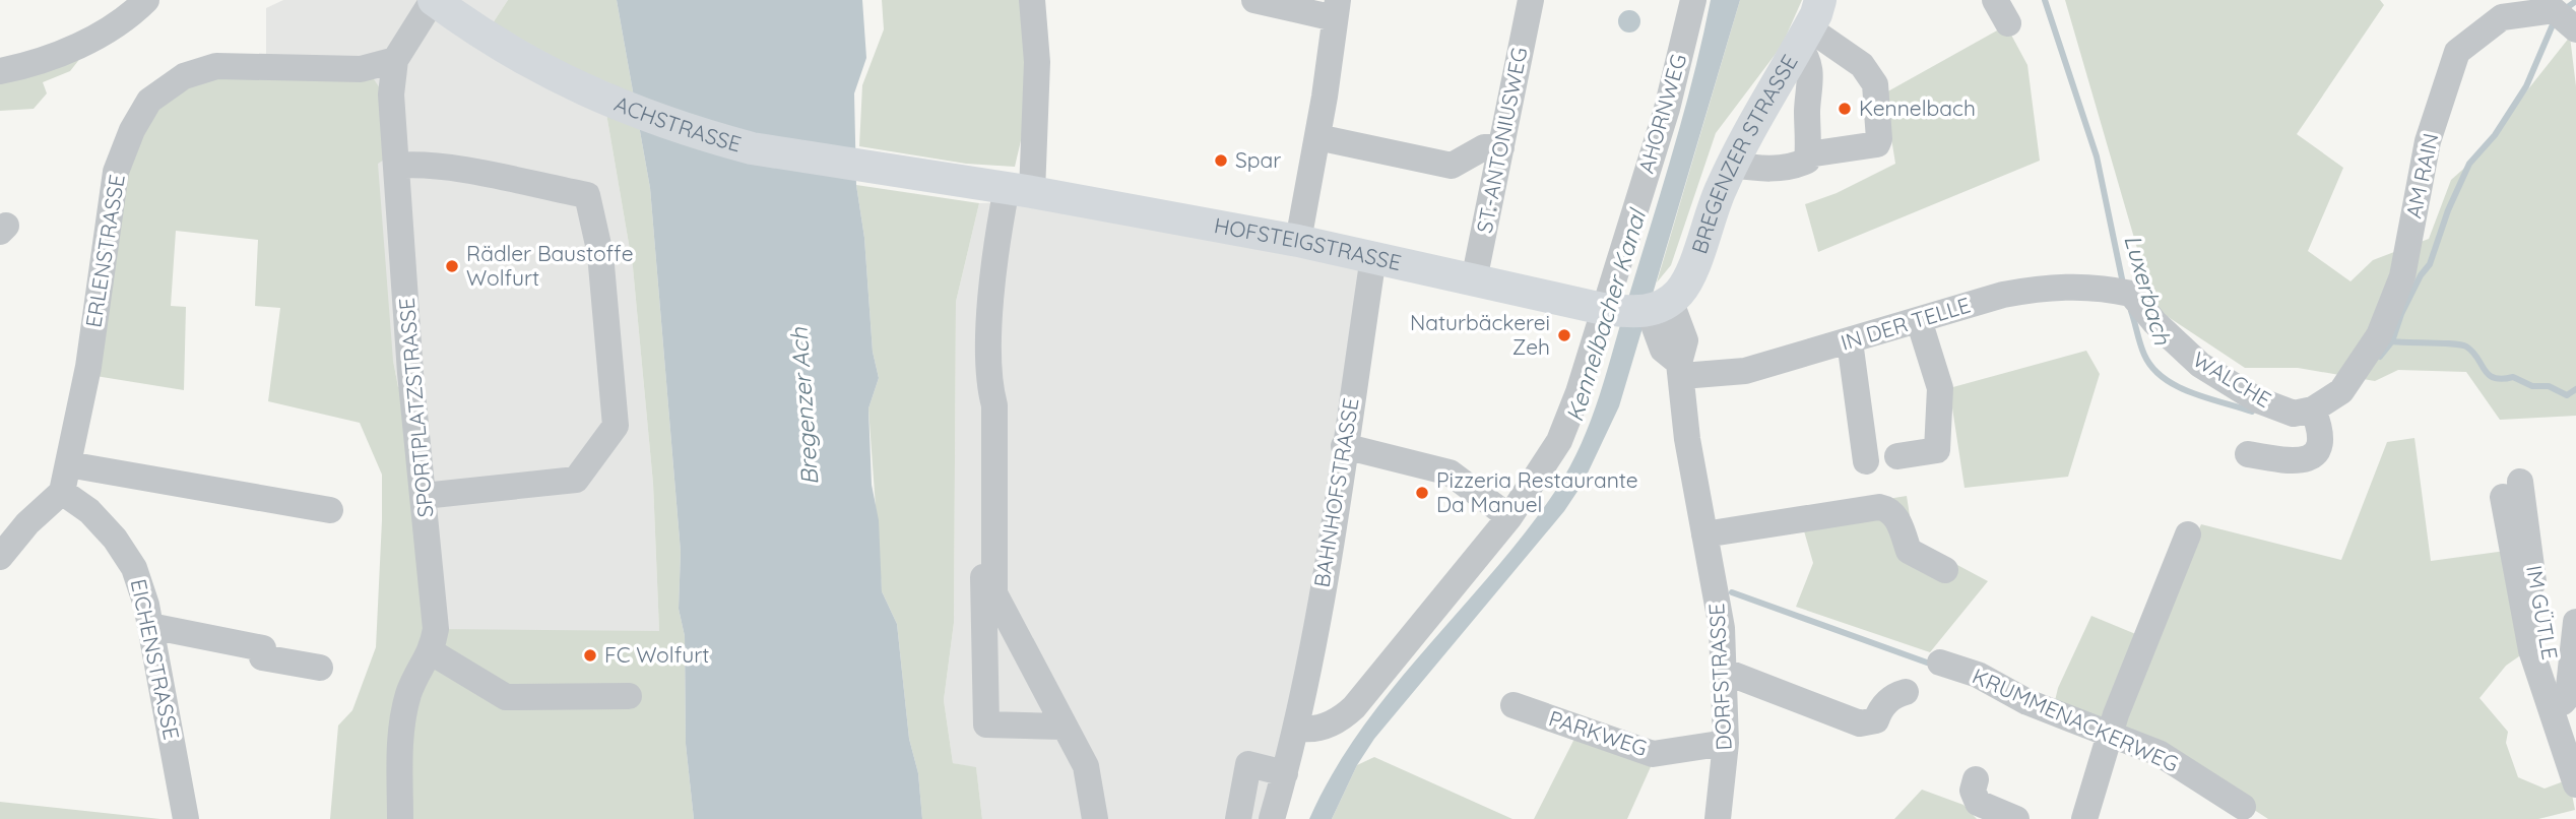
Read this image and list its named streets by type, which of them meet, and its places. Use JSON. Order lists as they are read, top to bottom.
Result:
{
  "streets": {
    "main road": ["ACHSTRASSE", "BREGENZER STRASSE", "HOFSTEIGSTRASSE"],
    "street": [
      "AHORNWEG",
      "ST.-ANTONIUSWEG",
      "AM RAIN",
      "ERLENSTRASSE",
      "IN DER TELLE",
      "WALCHE",
      "SPORTPLATZSTRASSE",
      "BAHNHOFSTRASSE",
      "IM GÜTLE",
      "EICHENSTRASSE",
      "DORFSTRASSE",
      "KRUMMENACKERWEG",
      "PARKWEG"
    ]
  },
  "crossings": [
    ["AHORNWEG", "HOFSTEIGSTRASSE"],
    ["AHORNWEG", "BAHNHOFSTRASSE"],
    ["ACHSTRASSE", "HOFSTEIGSTRASSE"],
    ["ACHSTRASSE", "SPORTPLATZSTRASSE"],
    ["ST.-ANTONIUSWEG", "HOFSTEIGSTRASSE"],
    ["BREGENZER STRASSE", "HOFSTEIGSTRASSE"],
    ["AM RAIN", "WALCHE"],
    ["HOFSTEIGSTRASSE", "BAHNHOFSTRASSE"],
    ["ERLENSTRASSE", "SPORTPLATZSTRASSE"],
    ["ERLENSTRASSE", "EICHENSTRASSE"],
    ["IN DER TELLE", "WALCHE"],
    ["IN DER TELLE", "DORFSTRASSE"],
    ["DORFSTRASSE", "PARKWEG"]
  ],
  "water": ["Luxerbach", "Kennelbacher Kanal", "Bregenzer Ach"],
  "places": [
    "Kennelbach",
    "Spar",
    "Rädler Baustoffe Wolfurt",
    "Naturbäckerei Zeh",
    "Pizzeria Restaurante Da Manuel",
    "FC Wolfurt"
  ]
}
